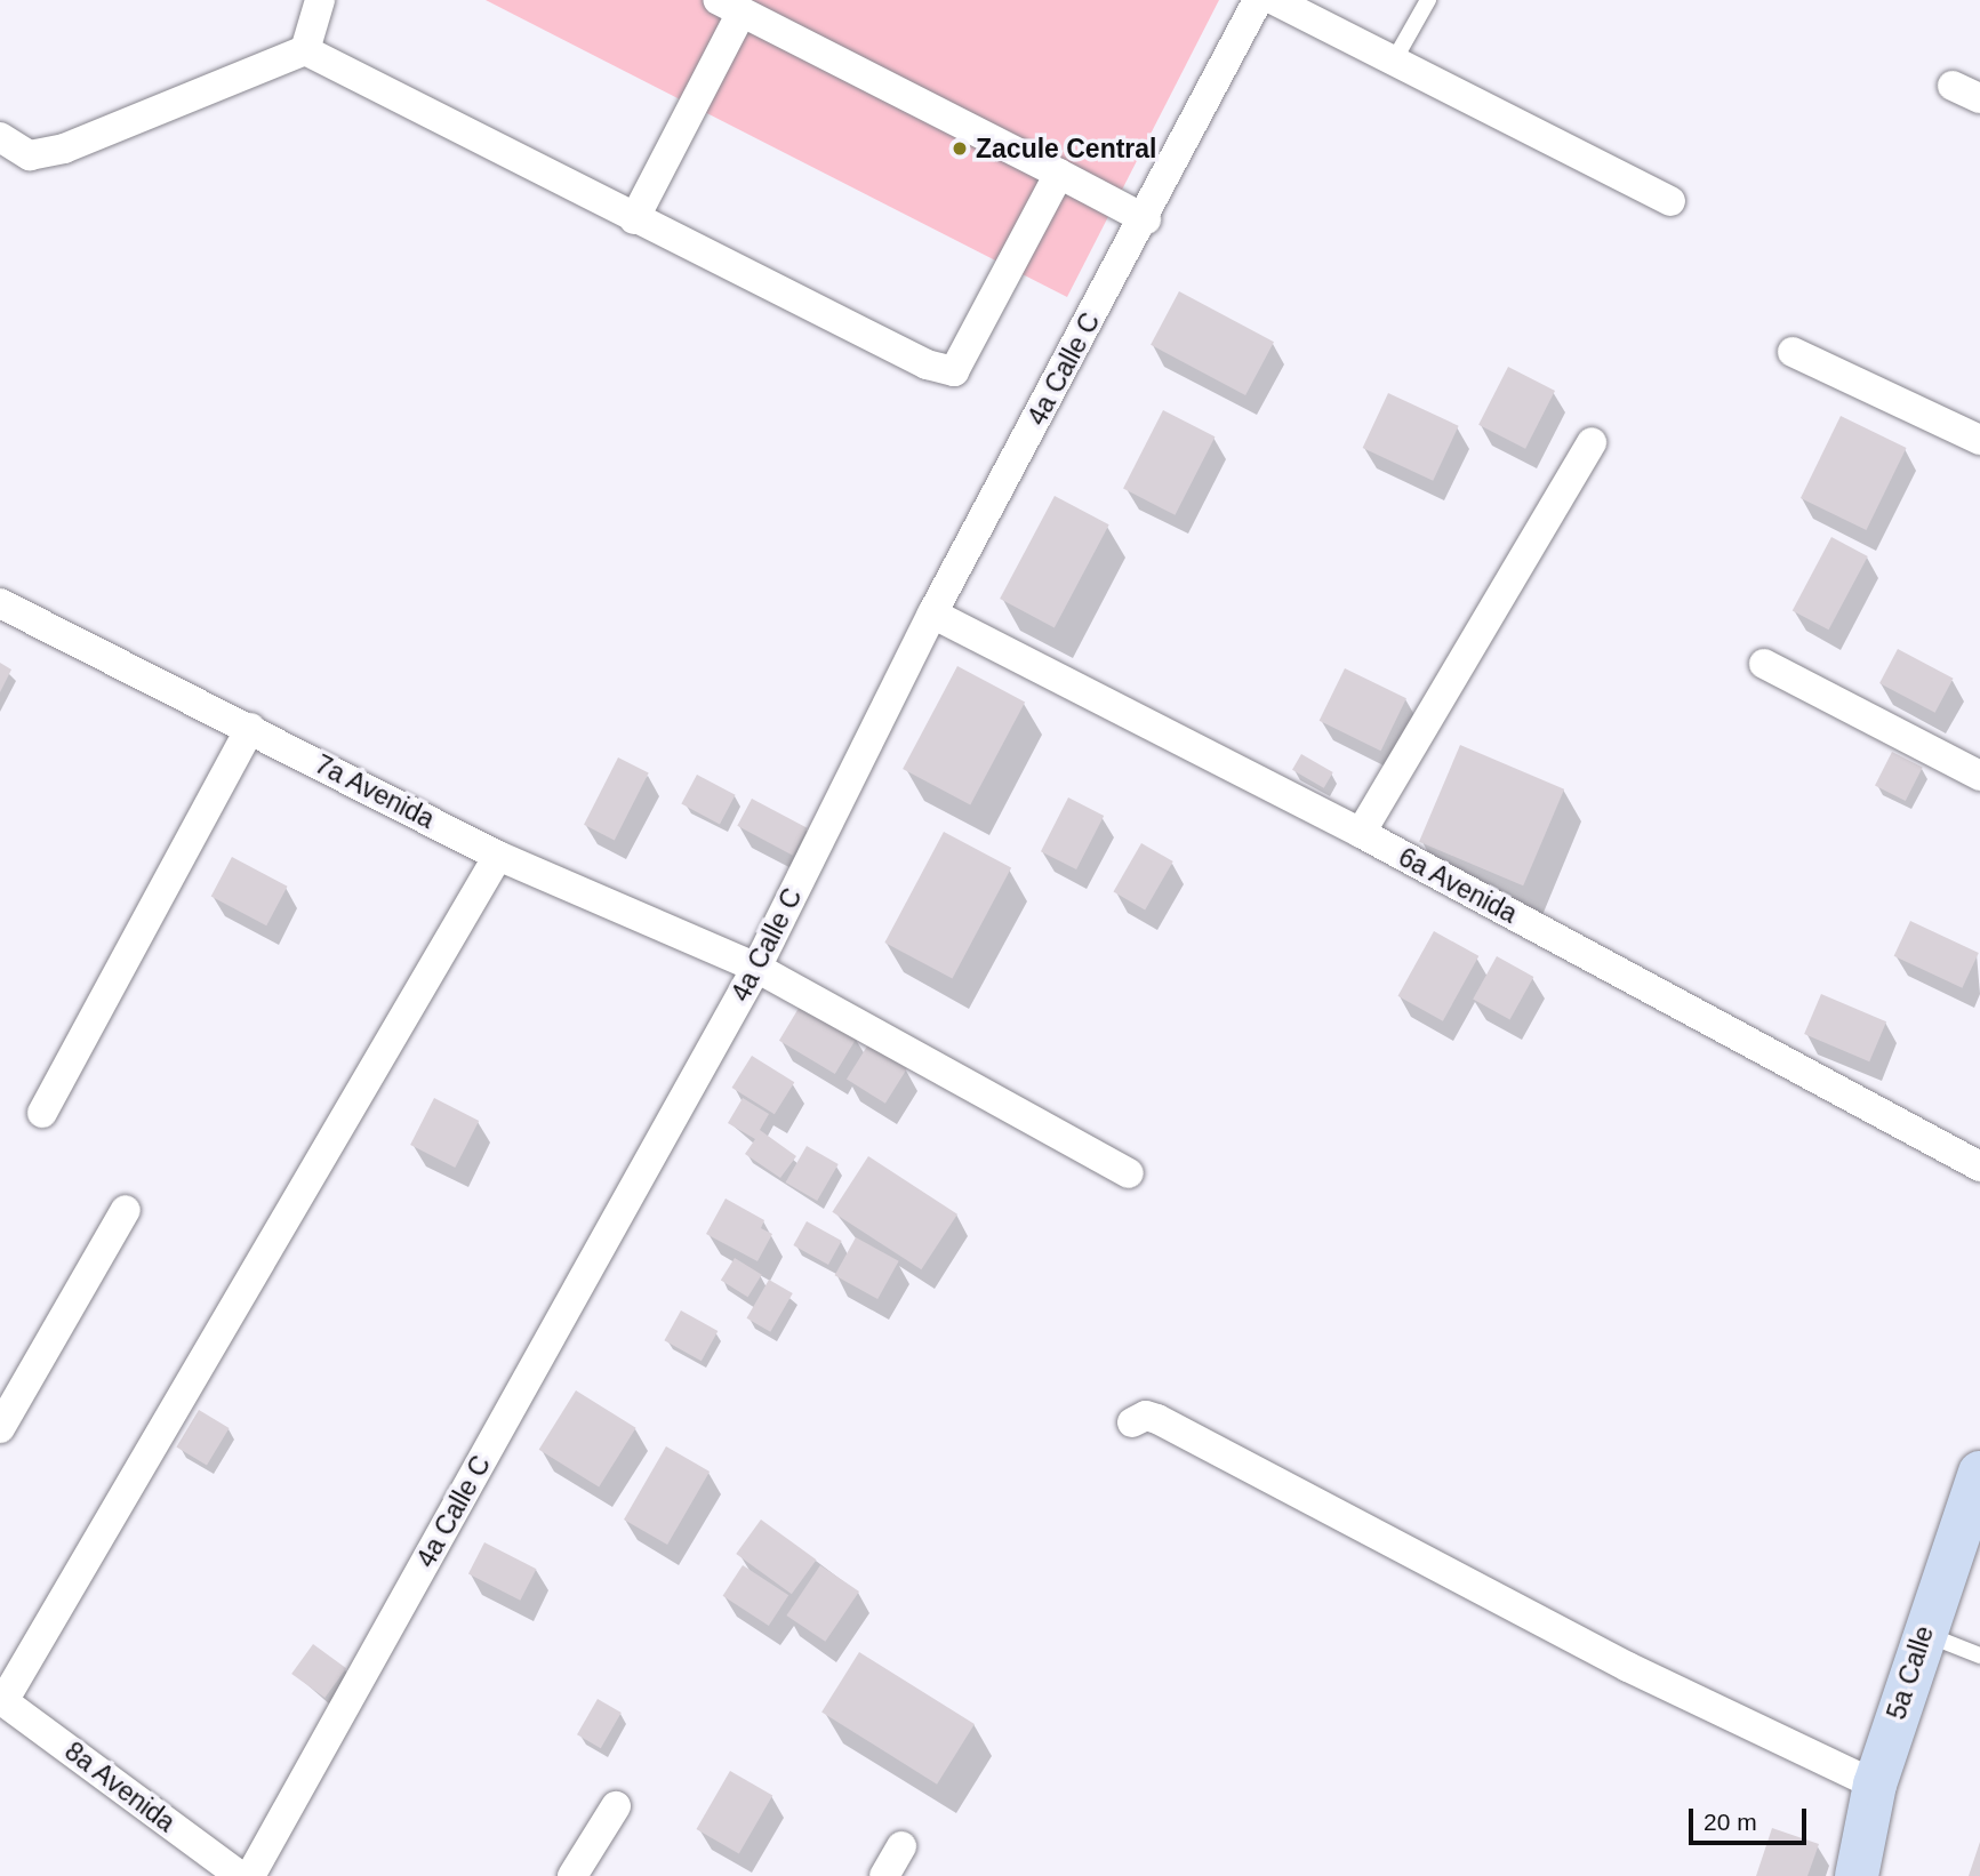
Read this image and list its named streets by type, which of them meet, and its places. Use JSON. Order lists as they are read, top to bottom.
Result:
{
  "streets": {
    "main road": ["5a Calle"],
    "street": [
      "4a Calle C",
      "7a Avenida",
      "6a Avenida",
      "8a Avenida"
    ]
  },
  "crossings": [
    ["4a Calle C", "7a Avenida"],
    ["4a Calle C", "6a Avenida"]
  ],
  "places": ["Zacule Central"],
  "scale_bar": "20 m"
}
